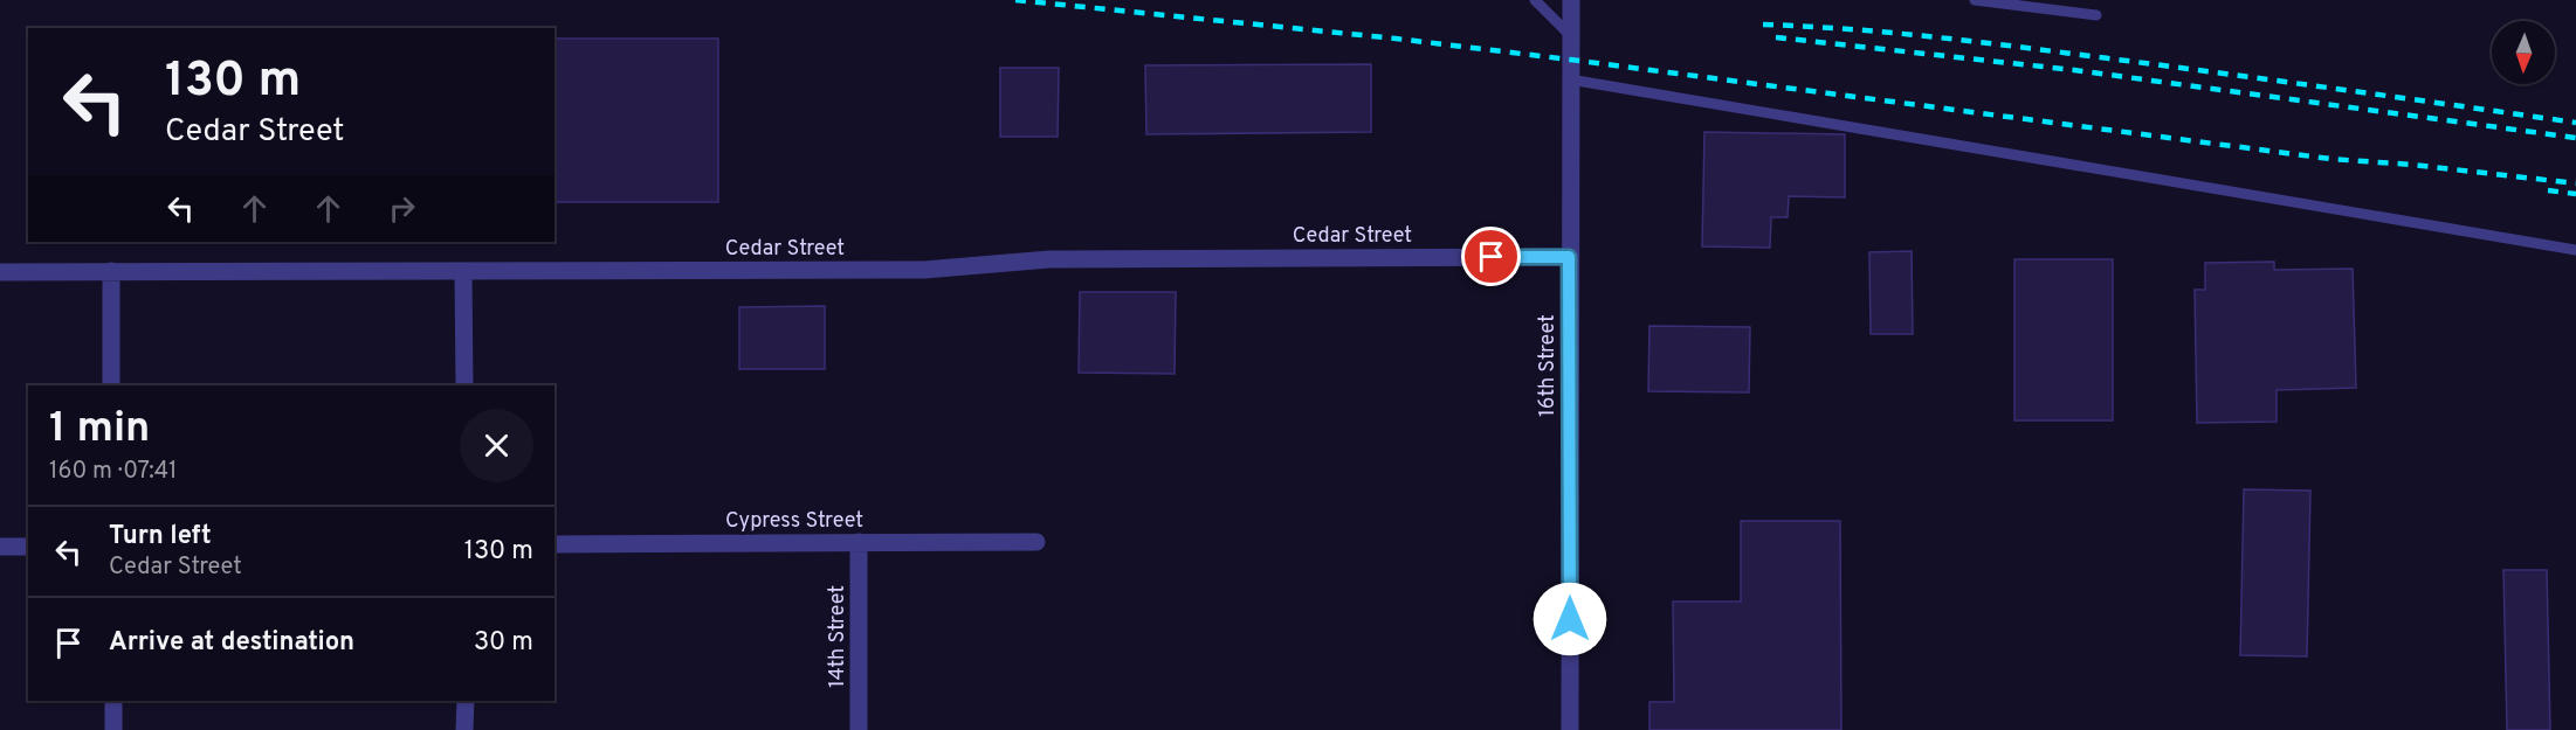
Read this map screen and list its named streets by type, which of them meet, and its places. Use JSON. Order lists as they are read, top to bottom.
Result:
{
  "streets": {
    "street": [
      "Cedar Street",
      "16th Street",
      "Cypress Street",
      "14th Street"
    ]
  },
  "crossings": [
    ["Cedar Street", "16th Street"],
    ["Cypress Street", "14th Street"]
  ],
  "north": "bottom",
  "page": {
    "turn": ["130 m", "Cedar Street"],
    "heading": ["1 min", "160 m · 07:41"],
    "list": [
      {
        "name": "Turn left",
        "note": "Cedar Street",
        "value": "130 m"
      },
      {
        "name": "Arrive at destination",
        "value": "30 m"
      }
    ]
  }
}
